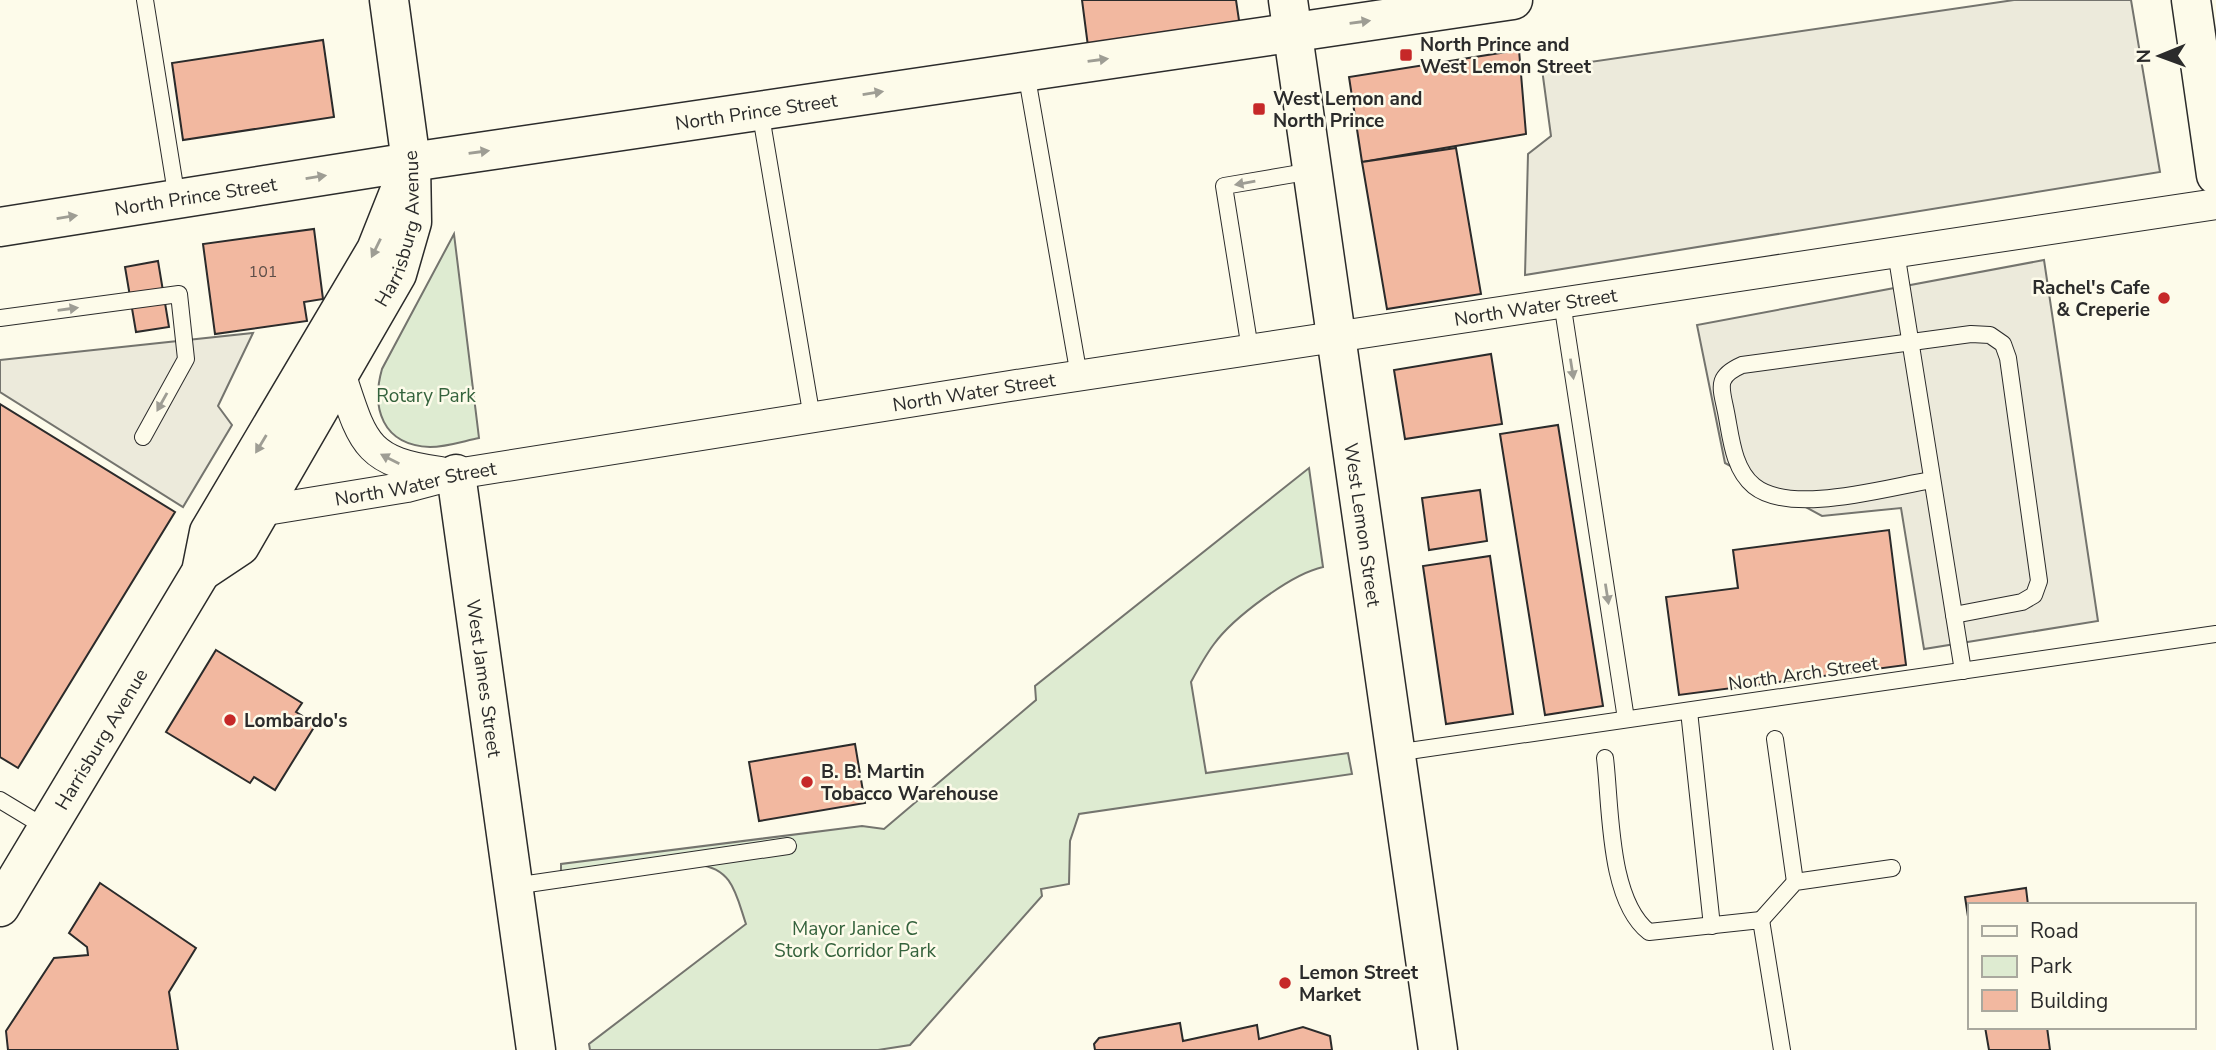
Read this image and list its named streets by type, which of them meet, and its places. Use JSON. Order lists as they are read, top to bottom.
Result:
{
  "streets": {
    "main road": [
      "North Prince Street",
      "Harrisburg Avenue",
      "West Lemon Street",
      "West James Street"
    ],
    "street": ["North Water Street"],
    "lane": ["North Arch Street"]
  },
  "crossings": [
    ["North Prince Street", "Harrisburg Avenue"],
    ["North Prince Street", "West Lemon Street"],
    ["Harrisburg Avenue", "North Water Street"],
    ["North Water Street", "West Lemon Street"],
    ["North Water Street", "West James Street"],
    ["West Lemon Street", "North Arch Street"]
  ],
  "one_way": ["North Prince Street"],
  "parks": ["Rotary Park", "Mayor Janice C Stork Corridor Park"],
  "places": {
    "transit": ["North Prince and West Lemon Street", "West Lemon and North Prince"],
    "other": [
      "Rachel's Cafe & Creperie",
      "Lombardo's",
      "B. B. Martin Tobacco Warehouse",
      "Lemon Street Market"
    ]
  },
  "house_numbers": ["101"],
  "legend": ["Road", "Park", "Building"],
  "north": "left"
}
